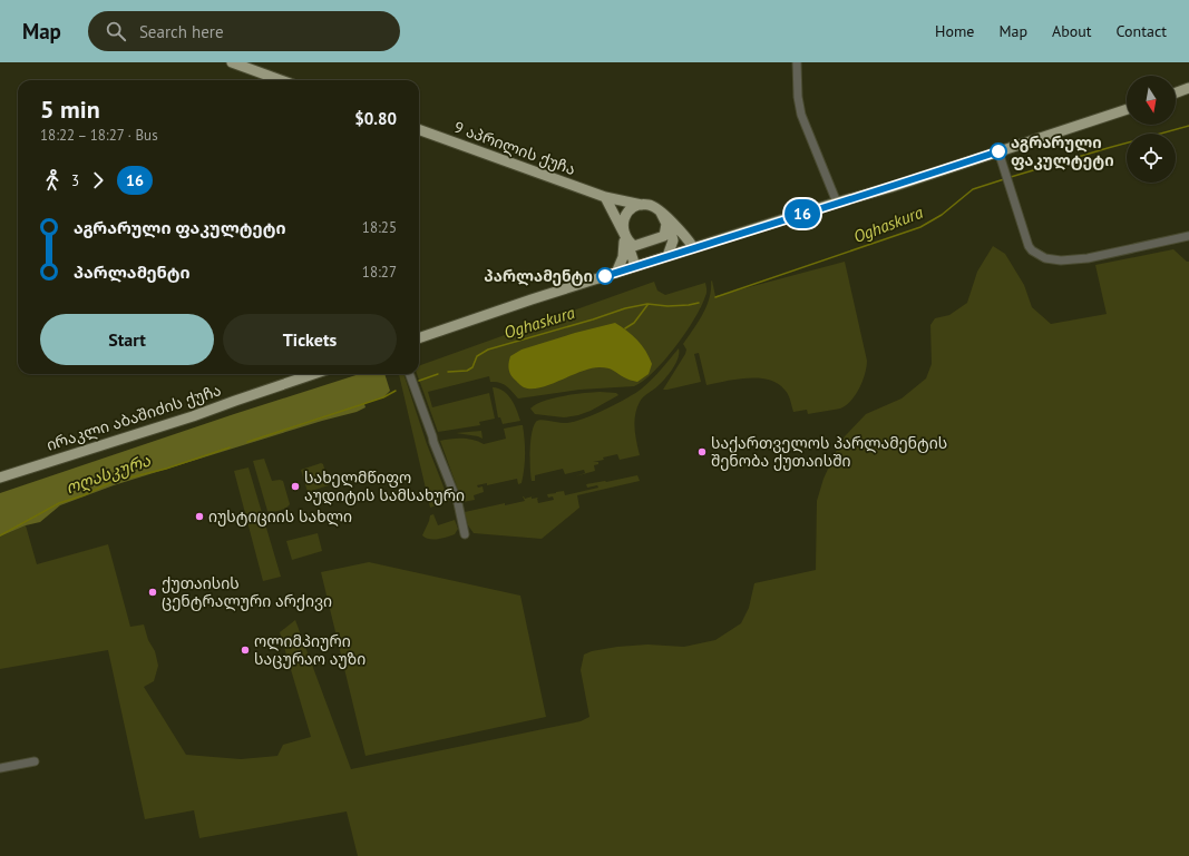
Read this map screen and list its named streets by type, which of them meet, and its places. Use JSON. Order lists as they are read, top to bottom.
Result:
{
  "streets": {
    "main road": ["9 აპრილის ქუჩა", "ირაკლი აბაშიძის ქუჩა"]
  },
  "water": ["Oghaskura", "ოღასკურა"],
  "places": [
    "აგრარული ფაკულტეტი",
    "პარლამენტი",
    "საქართველოს პარლამენტის შენობა ქუთაისში",
    "სახელმწიფო აუდიტის სამსახური",
    "იუსტიციის სახლი",
    "ქუთაისის ცენტრალური არქივი",
    "ოლიმპიური საცურაო აუზი"
  ],
  "lines": ["bus line 16"],
  "north": "bottom",
  "page": {
    "header": "Map",
    "search": "Search here",
    "nav": [
      "Home",
      "Map",
      "About",
      "Contact"
    ],
    "on_map": "16",
    "heading": ["5 min", "18:22 – 18:27 · Bus", "$0.80"],
    "legs": ["3", "16"],
    "list": [
      {
        "name": "აგრარული ფაკულტეტი",
        "value": "18:25"
      },
      {
        "name": "პარლამენტი",
        "value": "18:27"
      }
    ],
    "buttons": ["Start", "Tickets"]
  }
}
